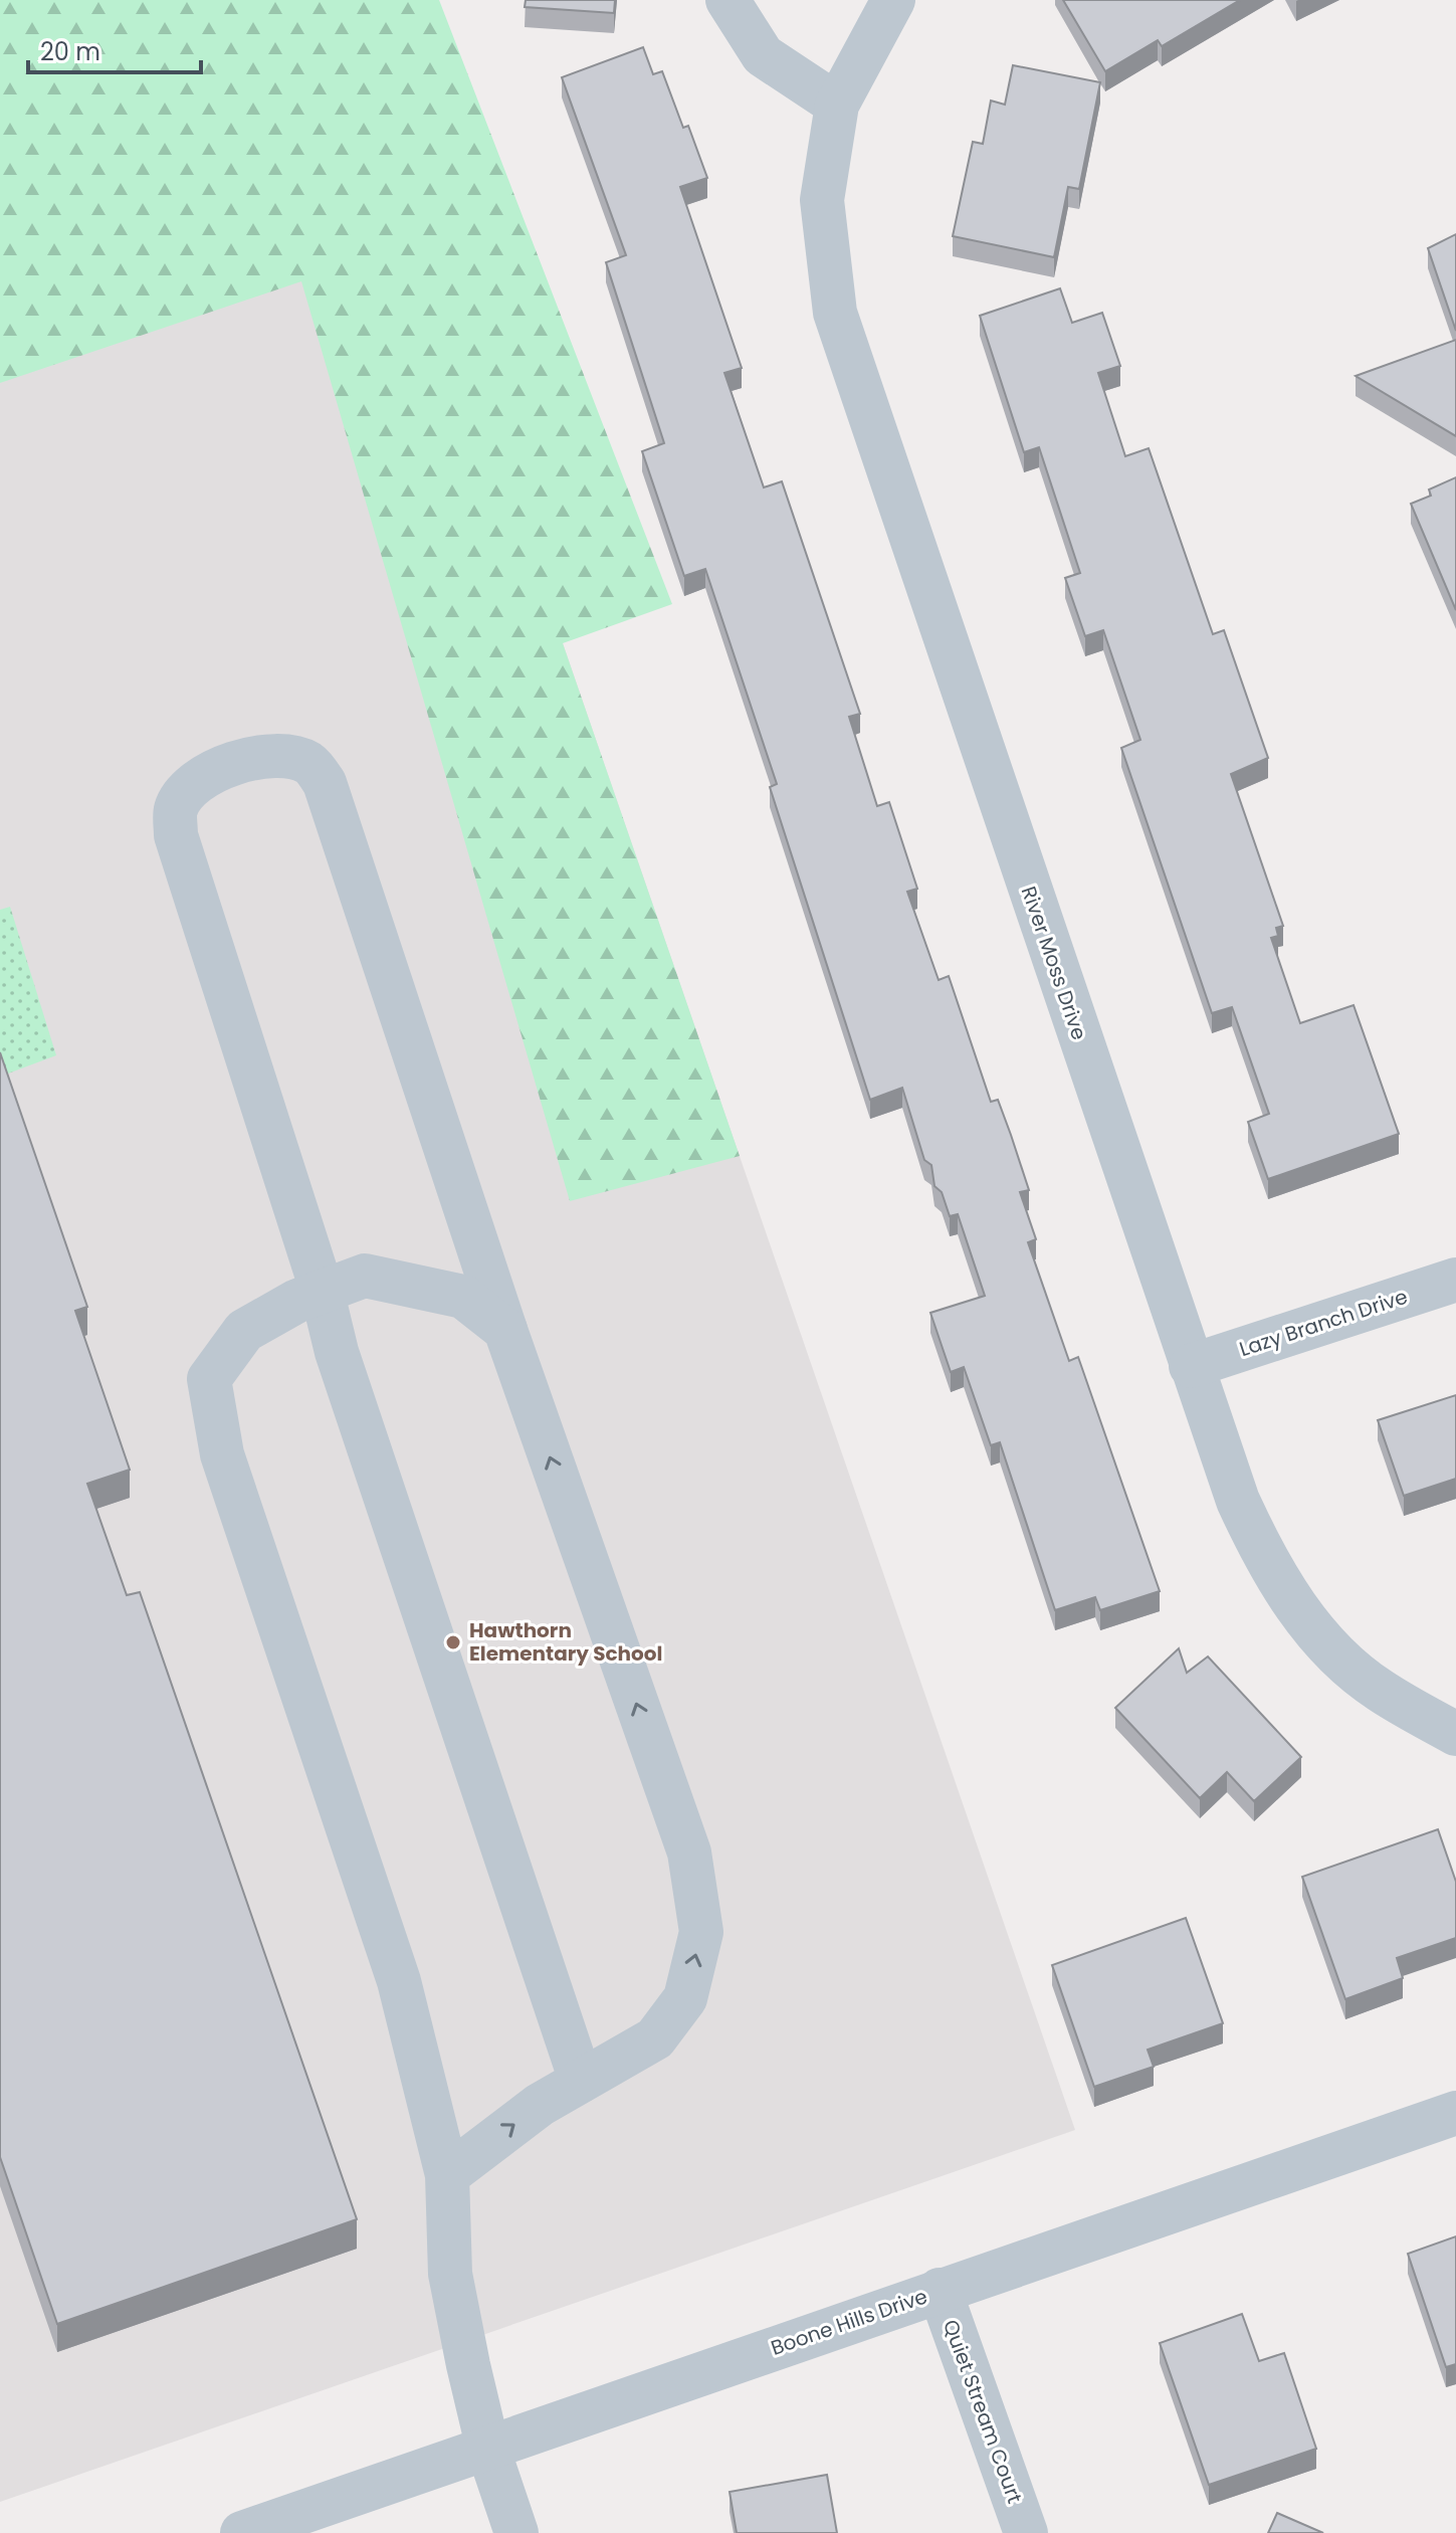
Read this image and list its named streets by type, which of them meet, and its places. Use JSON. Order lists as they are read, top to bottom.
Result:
{
  "streets": {
    "street": [
      "River Moss Drive",
      "Lazy Branch Drive",
      "Boone Hills Drive",
      "Quiet Stream Court"
    ]
  },
  "crossings": [
    ["River Moss Drive", "Lazy Branch Drive"],
    ["Boone Hills Drive", "Quiet Stream Court"]
  ],
  "places": ["Hawthorn Elementary School"],
  "scale_bar": "20 m"
}
